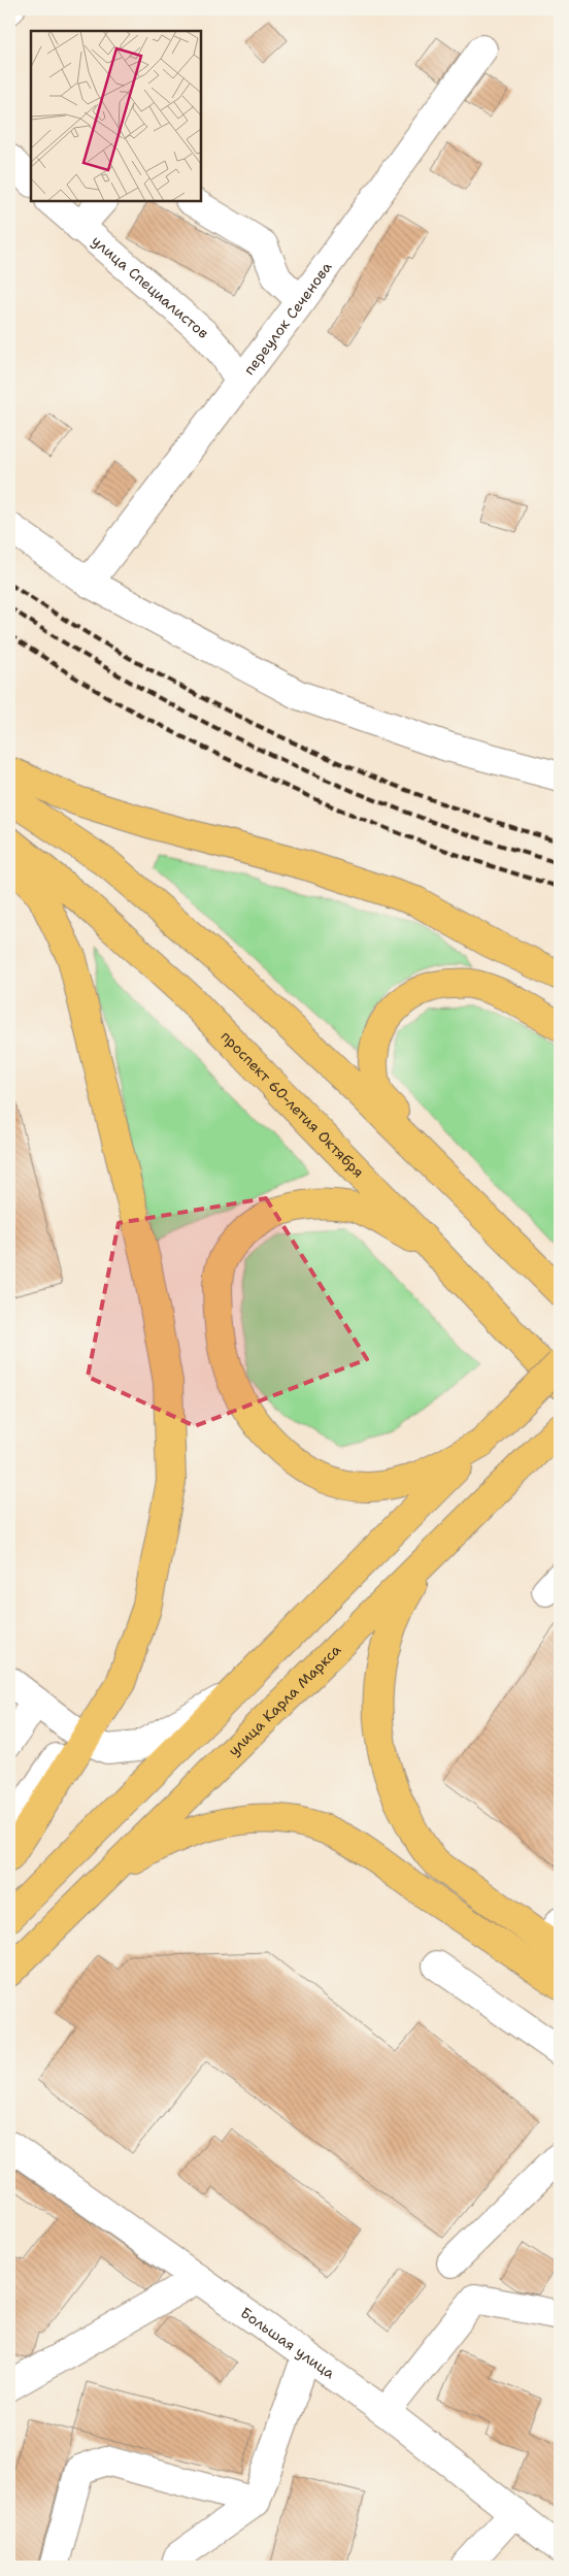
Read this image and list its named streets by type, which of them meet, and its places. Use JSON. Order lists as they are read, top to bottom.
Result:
{
  "streets": {
    "main road": ["проспект 60-летия Октября", "улица Карла Маркса"],
    "street": ["улица Специалистов", "переулок Сеченова", "Большая улица"]
  },
  "crossings": [
    ["улица Специалистов", "переулок Сеченова"]
  ]
}
